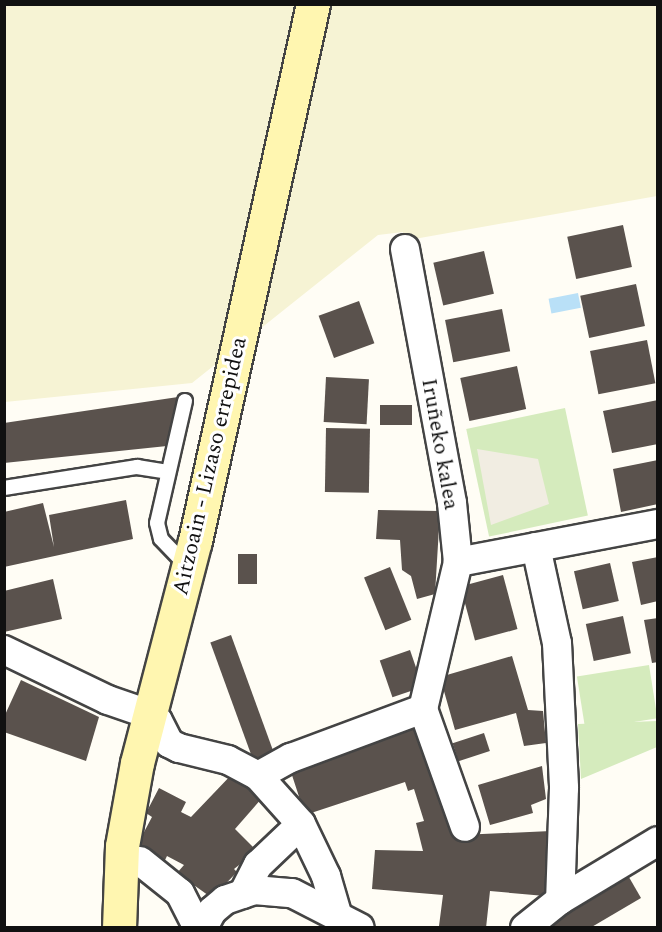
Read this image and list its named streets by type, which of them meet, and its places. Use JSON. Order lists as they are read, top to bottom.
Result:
{
  "streets": {
    "street": ["Iruñeko kalea", "Aitzoain - Lizaso errepidea"]
  }
}
